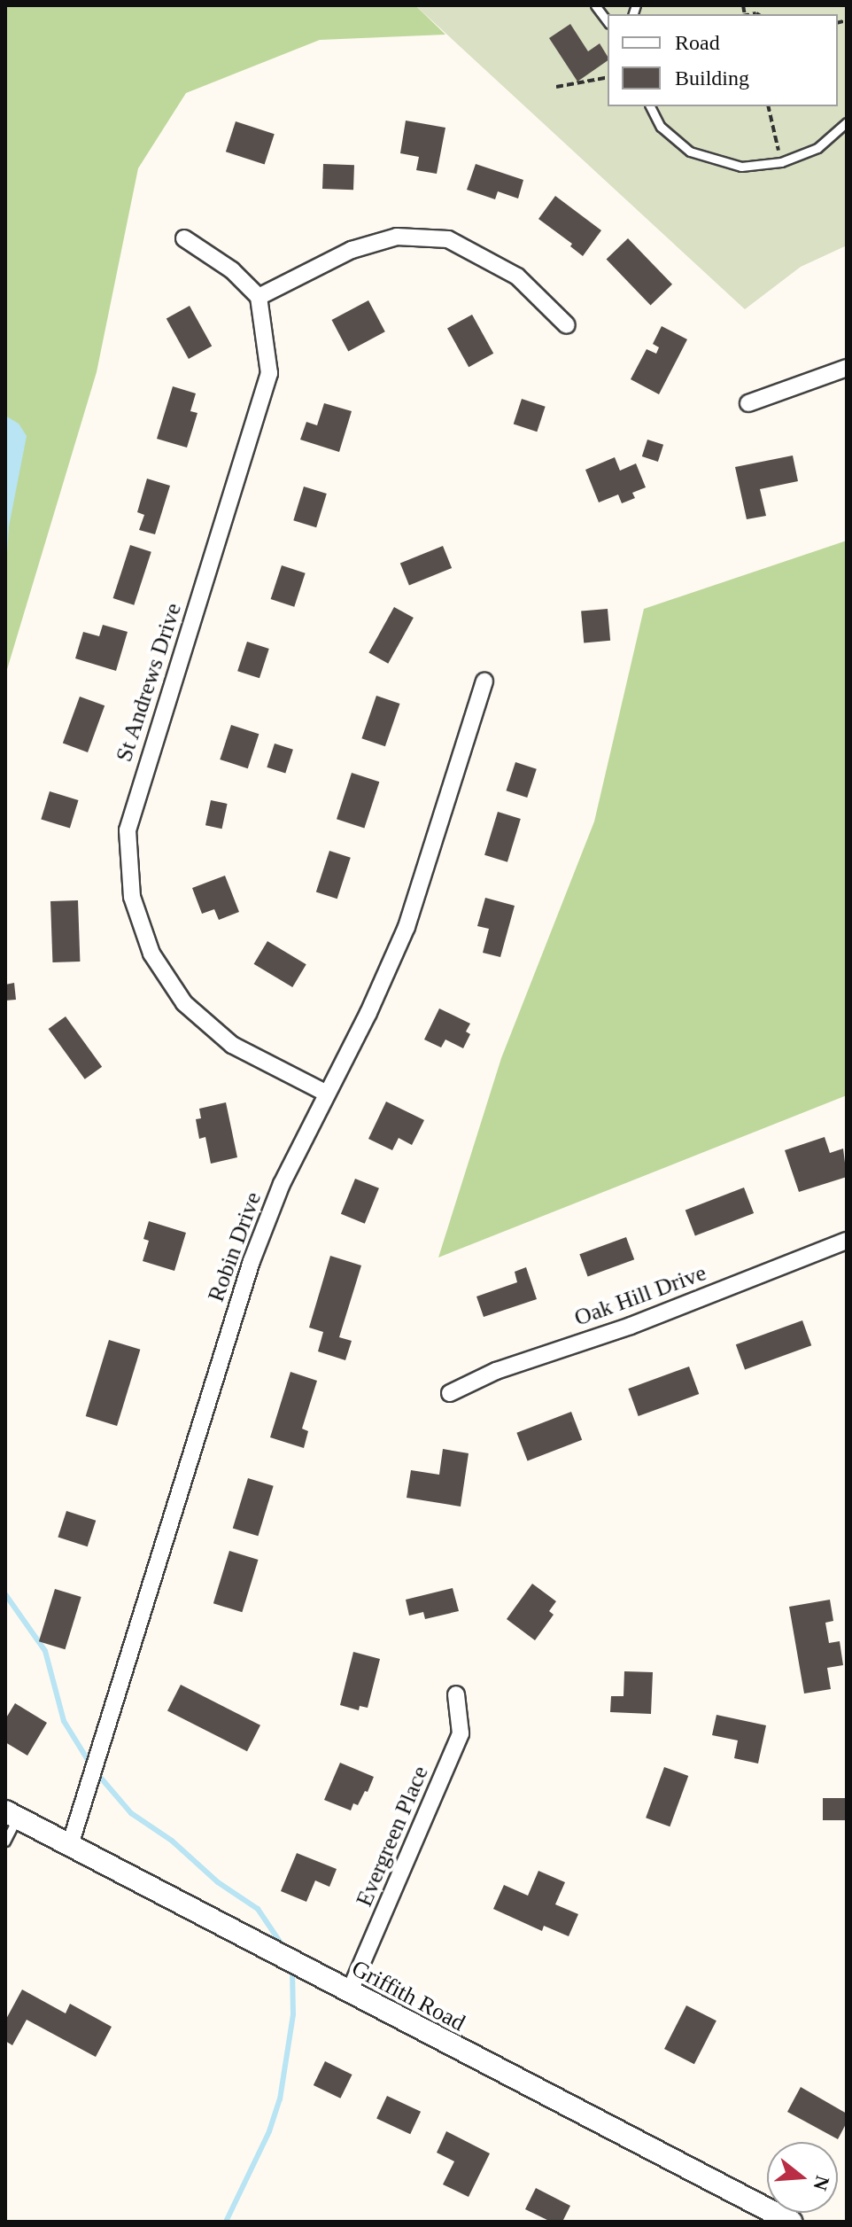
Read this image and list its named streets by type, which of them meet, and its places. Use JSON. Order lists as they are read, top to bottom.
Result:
{
  "streets": {
    "street": [
      "St Andrews Drive",
      "Robin Drive",
      "Oak Hill Drive",
      "Evergreen Place",
      "Griffith Road"
    ]
  },
  "crossings": [
    ["St Andrews Drive", "Robin Drive"],
    ["Robin Drive", "Griffith Road"],
    ["Evergreen Place", "Griffith Road"]
  ],
  "legend": ["Road", "Building"],
  "north": "right"
}
